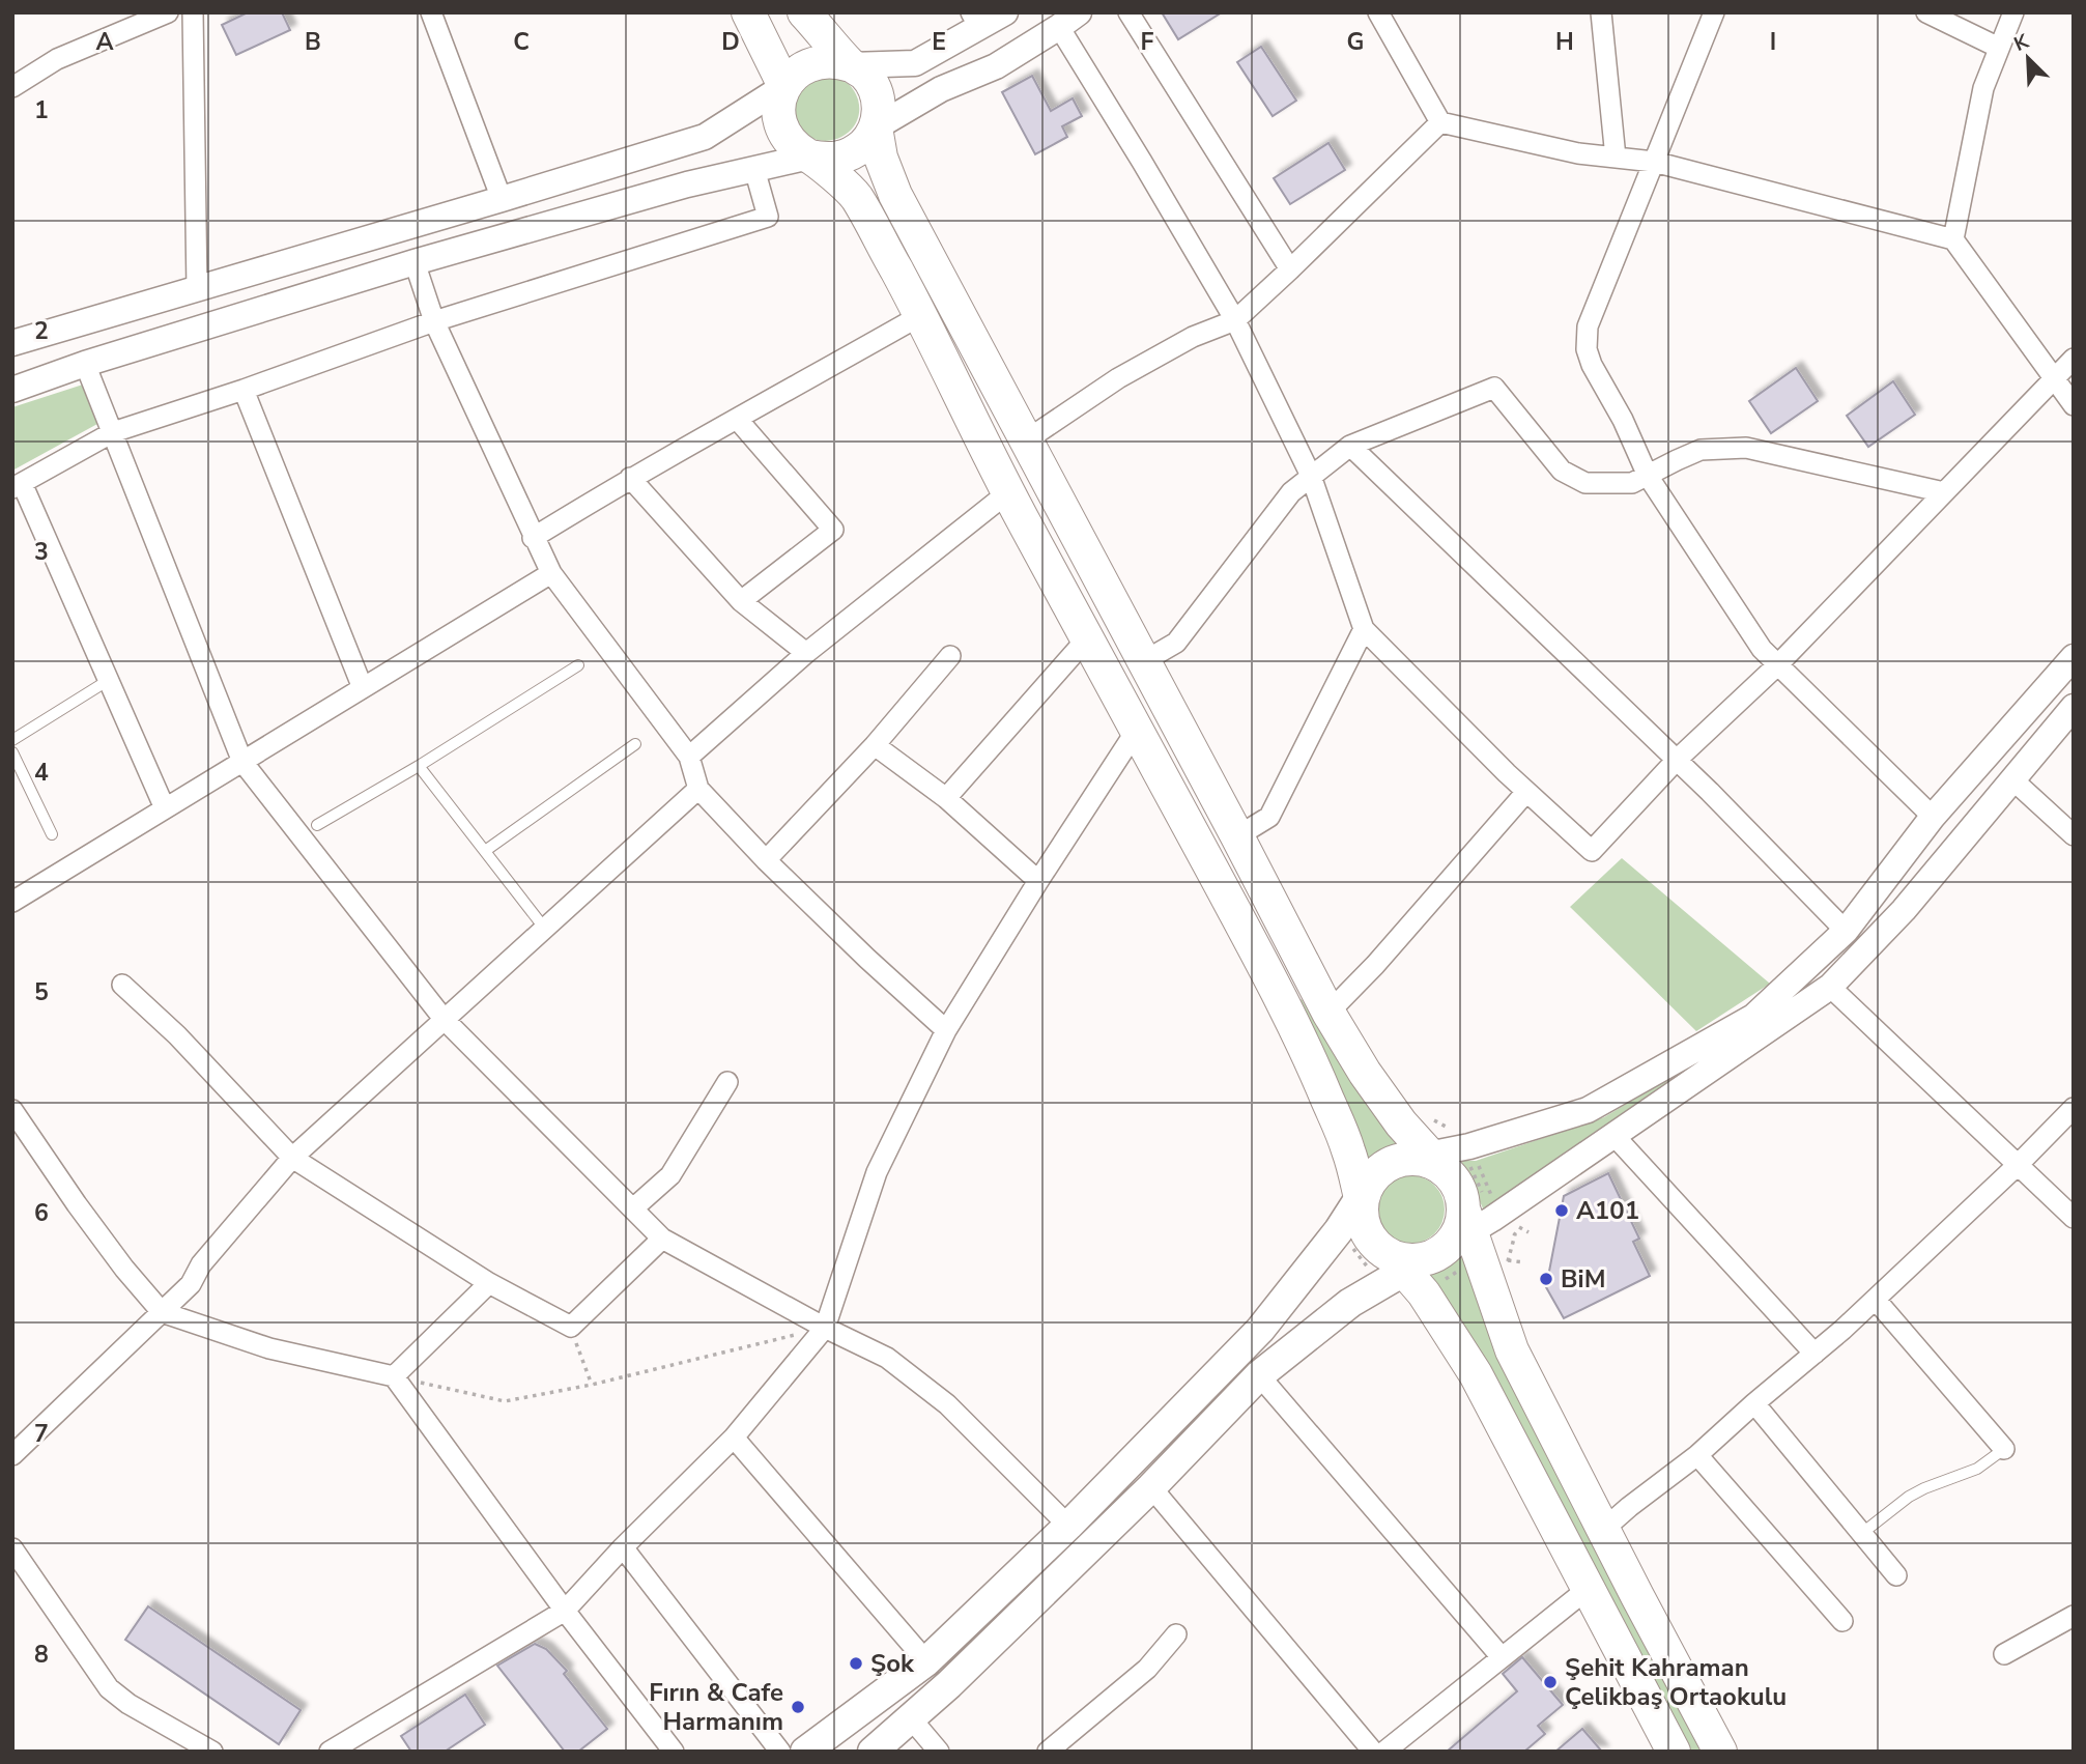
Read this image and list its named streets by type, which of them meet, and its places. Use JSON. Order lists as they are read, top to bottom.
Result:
{
  "places": [
    "A101",
    "BiM",
    "Şok",
    "Şehit Kahraman Çelikbaş Ortaokulu",
    "Fırın & Cafe Harmanım"
  ],
  "north": "top left",
  "grid": {
    "columns": [
      "A",
      "B",
      "C",
      "D",
      "E",
      "F",
      "G",
      "H",
      "I"
    ],
    "rows": [
      "1",
      "2",
      "3",
      "4",
      "5",
      "6",
      "7",
      "8"
    ]
  }
}
